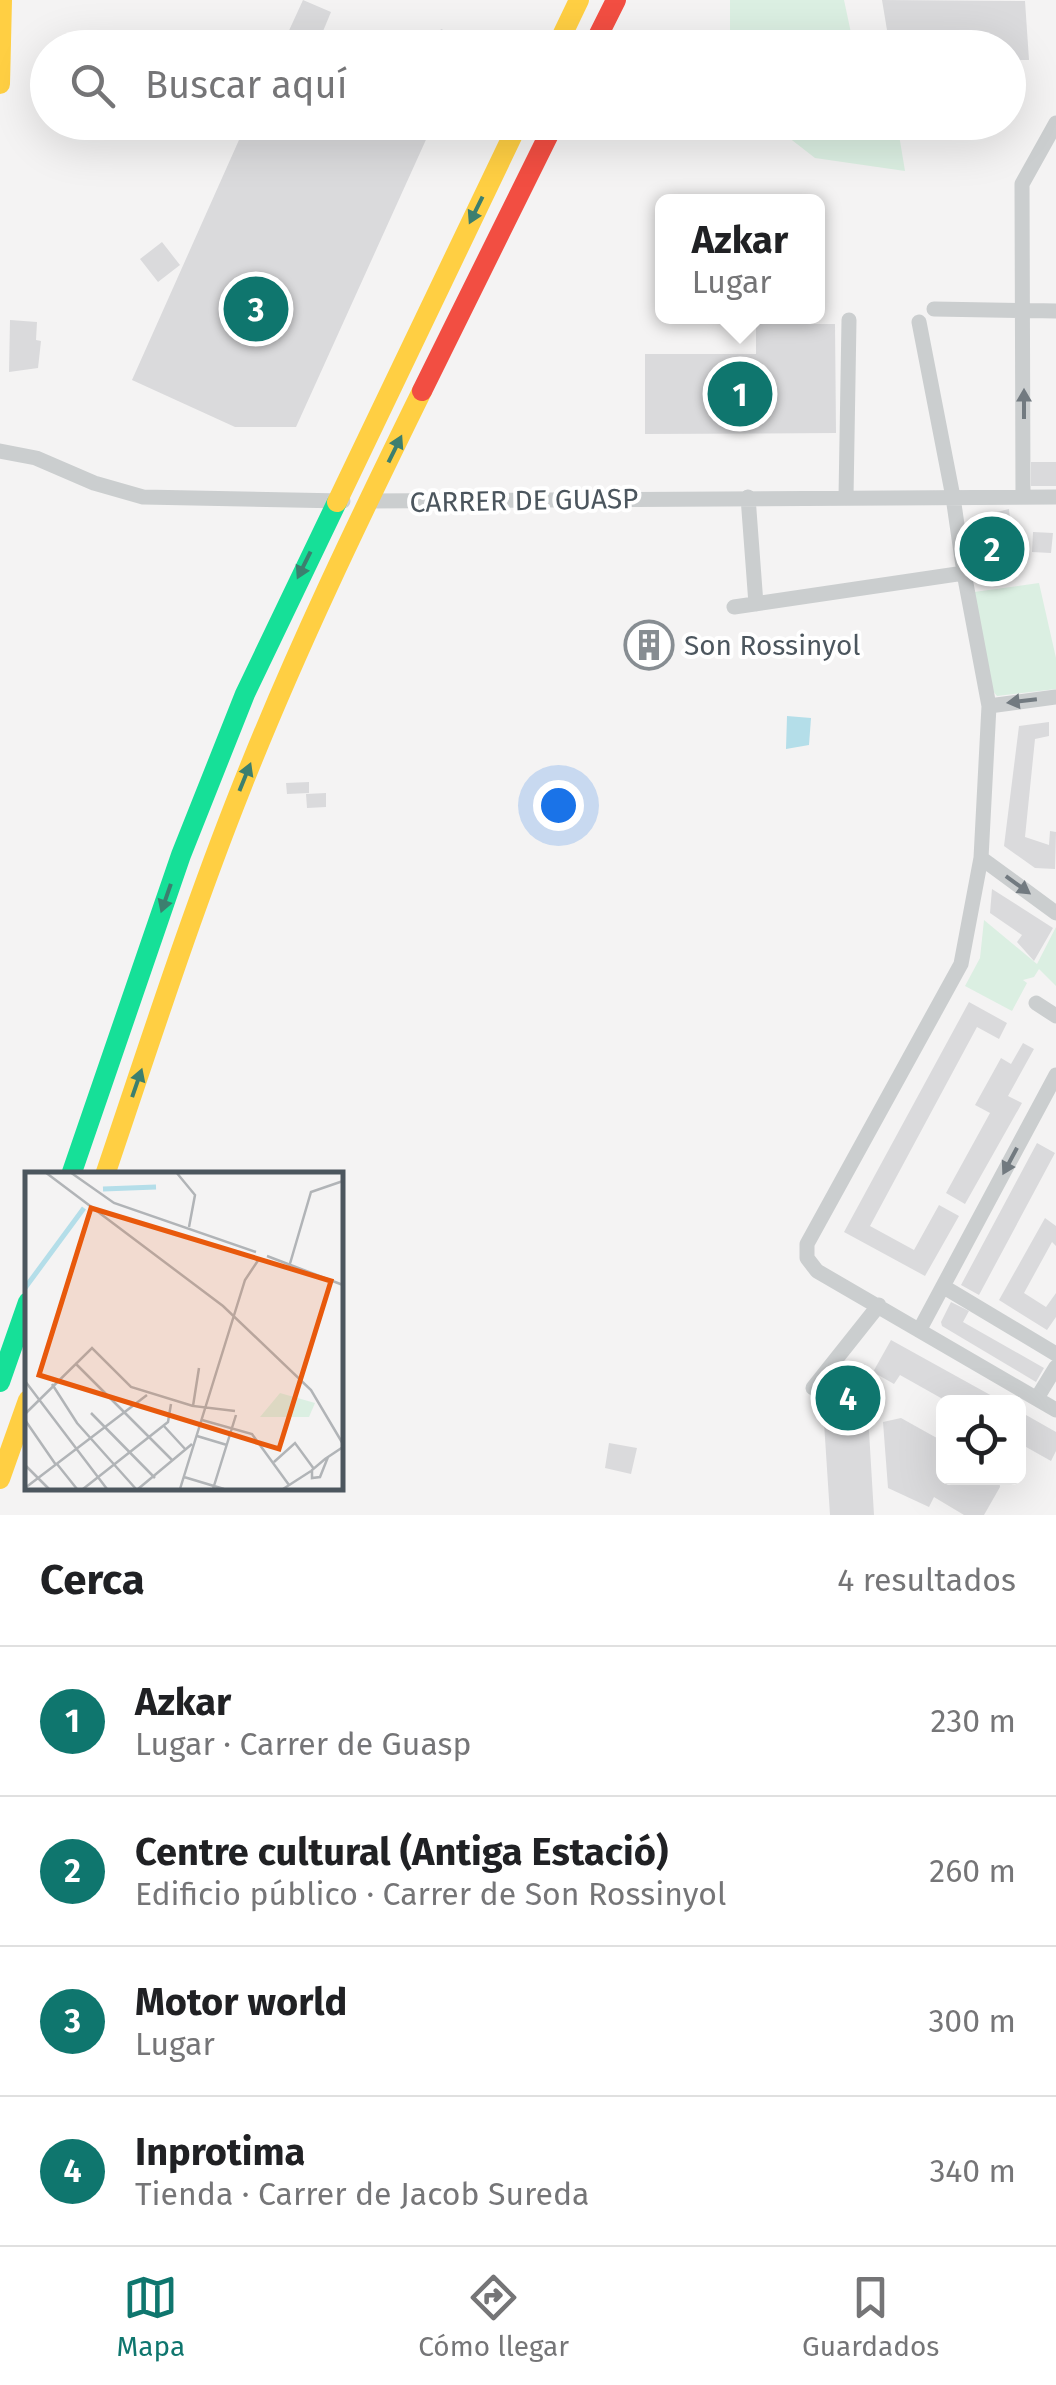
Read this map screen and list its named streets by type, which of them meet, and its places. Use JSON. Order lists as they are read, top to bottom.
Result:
{
  "streets": {
    "street": ["CARRER DE GUASP"]
  },
  "places": {
    "building": ["Son Rossinyol"]
  },
  "page": {
    "search": "Buscar aquí",
    "popup": ["Azkar", "Lugar"],
    "pins": [
      "3",
      "1",
      "2",
      "4"
    ],
    "heading": ["Cerca", "4 resultados"],
    "list": [
      {
        "mark": "1",
        "name": "Azkar",
        "note": "Lugar · Carrer de Guasp",
        "value": "230 m"
      },
      {
        "mark": "2",
        "name": "Centre cultural (Antiga Estació)",
        "note": "Edificio público · Carrer de Son Rossinyol",
        "value": "260 m"
      },
      {
        "mark": "3",
        "name": "Motor world",
        "note": "Lugar",
        "value": "300 m"
      },
      {
        "mark": "4",
        "name": "Inprotima",
        "note": "Tienda · Carrer de Jacob Sureda",
        "value": "340 m"
      }
    ],
    "nav": ["Mapa", "Cómo llegar", "Guardados"]
  }
}
